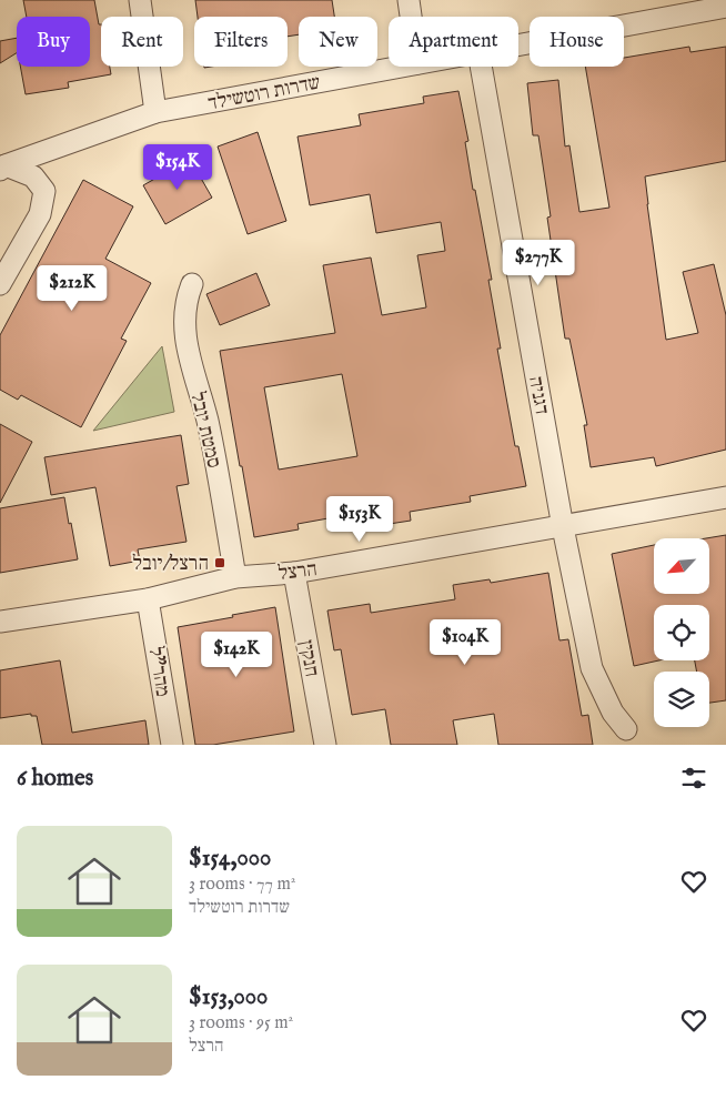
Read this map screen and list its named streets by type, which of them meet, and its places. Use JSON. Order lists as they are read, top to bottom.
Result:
{
  "streets": {
    "street": [
      "שדרות רוטשילד",
      "דגניה",
      "סמטת יובל",
      "הרצל",
      "חנקין",
      "מהר\"ל"
    ]
  },
  "crossings": [
    ["דגניה", "הרצל"],
    ["סמטת יובל", "הרצל"],
    ["הרצל", "חנקין"],
    ["הרצל", "מהר\"ל"]
  ],
  "places": {
    "transit": ["הרצל/יובל"]
  },
  "north": "bottom left",
  "page": {
    "chip": [
      "Buy",
      "Rent",
      "Filters",
      "New",
      "Apartment",
      "House"
    ],
    "price": [
      "$154K",
      "$277K",
      "$212K",
      "$153K",
      "$104K",
      "$142K"
    ],
    "heading": "6 homes",
    "list": [
      {
        "name": "$154,000",
        "note": "3 rooms · 77 m² · שדרות רוטשילד"
      },
      {
        "name": "$153,000",
        "note": "3 rooms · 95 m² · הרצל"
      }
    ]
  }
}
